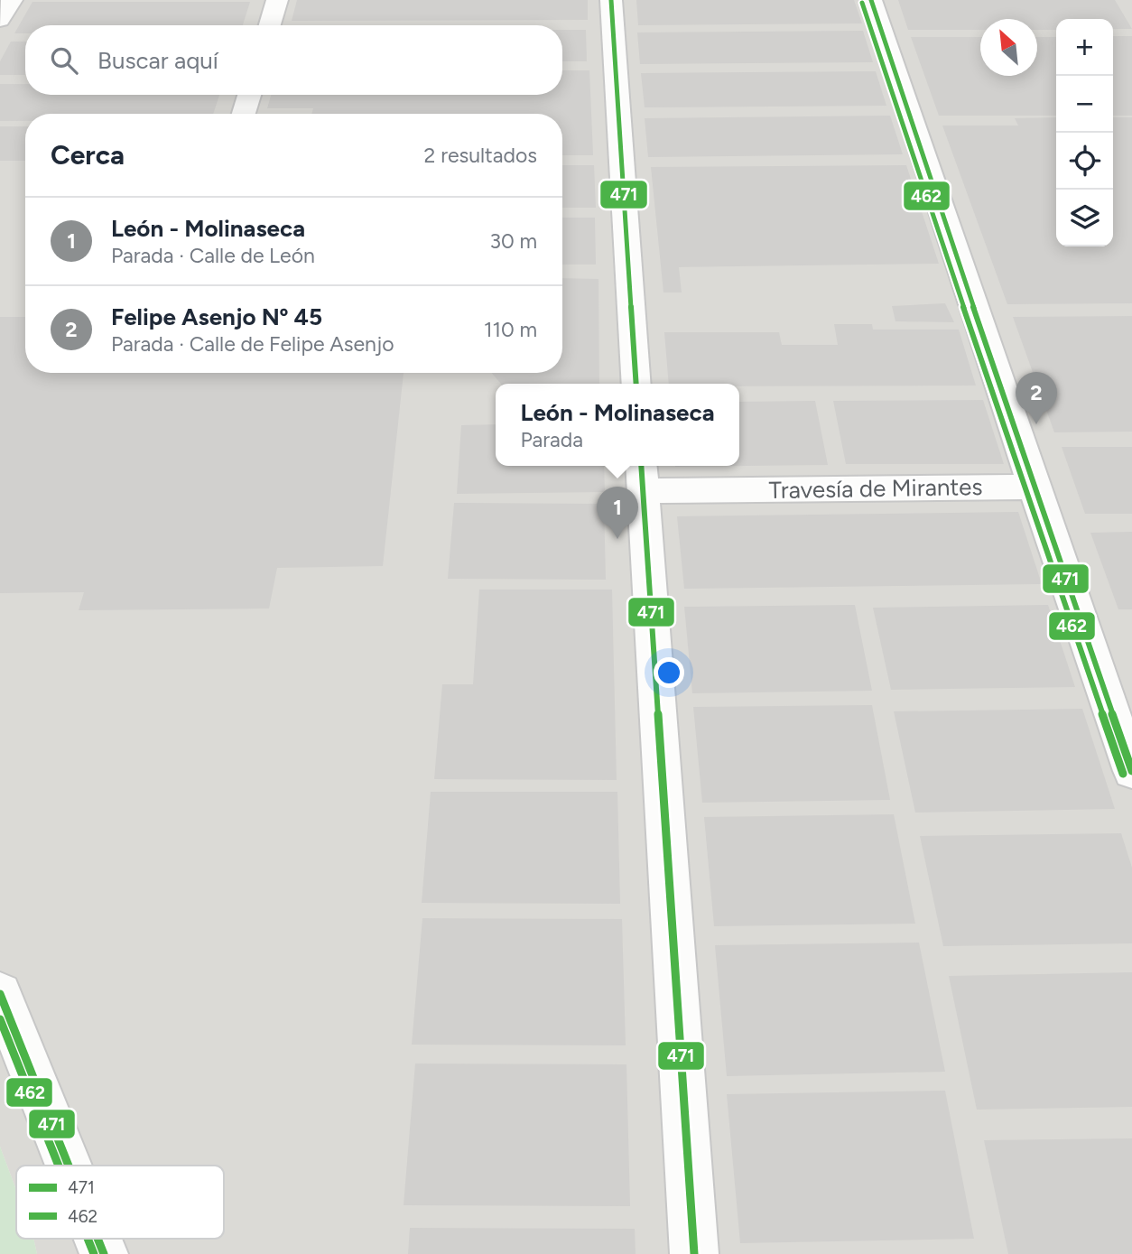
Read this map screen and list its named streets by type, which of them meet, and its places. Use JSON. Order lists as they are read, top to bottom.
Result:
{
  "streets": {
    "street": ["Travesía de Mirantes"]
  },
  "lines": ["transit line 471", "transit line 462"],
  "legend": ["471", "462"],
  "north": "top left",
  "page": {
    "map_buttons": ["+", "−"],
    "search": "Buscar aquí",
    "heading": ["Cerca", "2 resultados"],
    "list": [
      {
        "mark": "1",
        "name": "León - Molinaseca",
        "note": "Parada · Calle de León",
        "value": "30 m"
      },
      {
        "mark": "2",
        "name": "Felipe Asenjo Nº 45",
        "note": "Parada · Calle de Felipe Asenjo",
        "value": "110 m"
      }
    ],
    "pins": ["2", "1"],
    "popup": ["León - Molinaseca", "Parada"]
  }
}
